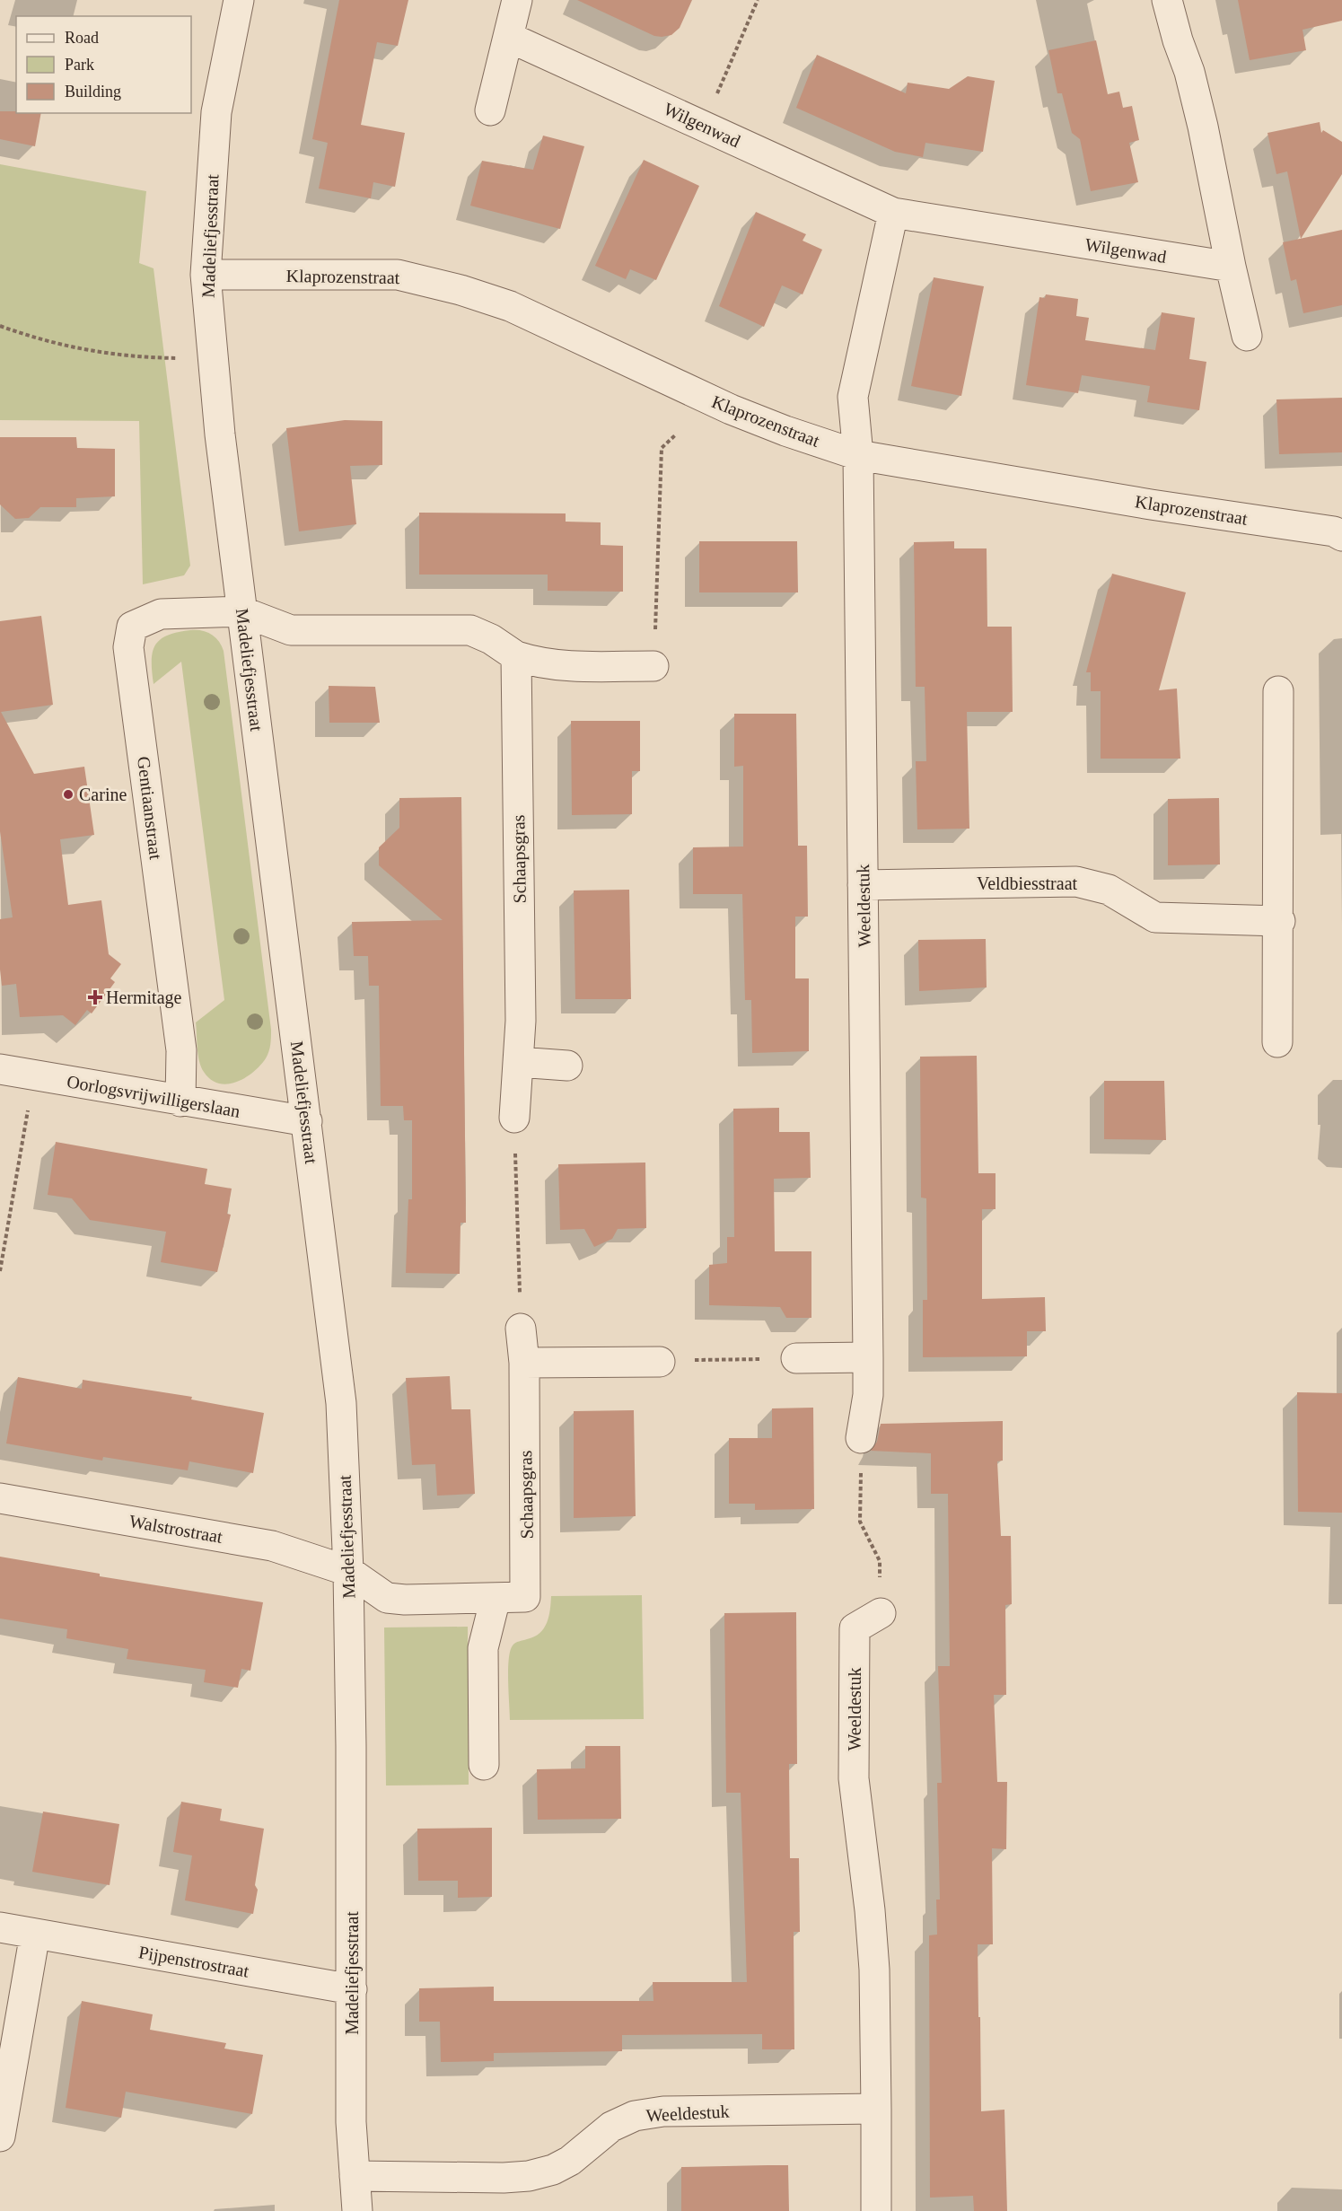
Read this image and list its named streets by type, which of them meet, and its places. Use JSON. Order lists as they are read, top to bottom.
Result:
{
  "streets": {
    "street": [
      "Wilgenwad",
      "Madeliefjesstraat",
      "Klaprozenstraat",
      "Gentiaanstraat",
      "Schaapsgras",
      "Veldbiesstraat",
      "Weeldestuk",
      "Oorlogsvrijwilligerslaan",
      "Walstrostraat",
      "Pijpenstrostraat"
    ]
  },
  "crossings": [
    ["Madeliefjesstraat", "Klaprozenstraat"],
    ["Madeliefjesstraat", "Gentiaanstraat"],
    ["Madeliefjesstraat", "Schaapsgras"],
    ["Madeliefjesstraat", "Weeldestuk"],
    ["Madeliefjesstraat", "Oorlogsvrijwilligerslaan"],
    ["Madeliefjesstraat", "Walstrostraat"],
    ["Madeliefjesstraat", "Pijpenstrostraat"],
    ["Klaprozenstraat", "Weeldestuk"],
    ["Gentiaanstraat", "Oorlogsvrijwilligerslaan"],
    ["Schaapsgras", "Walstrostraat"],
    ["Veldbiesstraat", "Weeldestuk"]
  ],
  "places": {
    "other": ["Carine"],
    "health": ["Hermitage"]
  },
  "legend": ["Road", "Park", "Building"]
}
